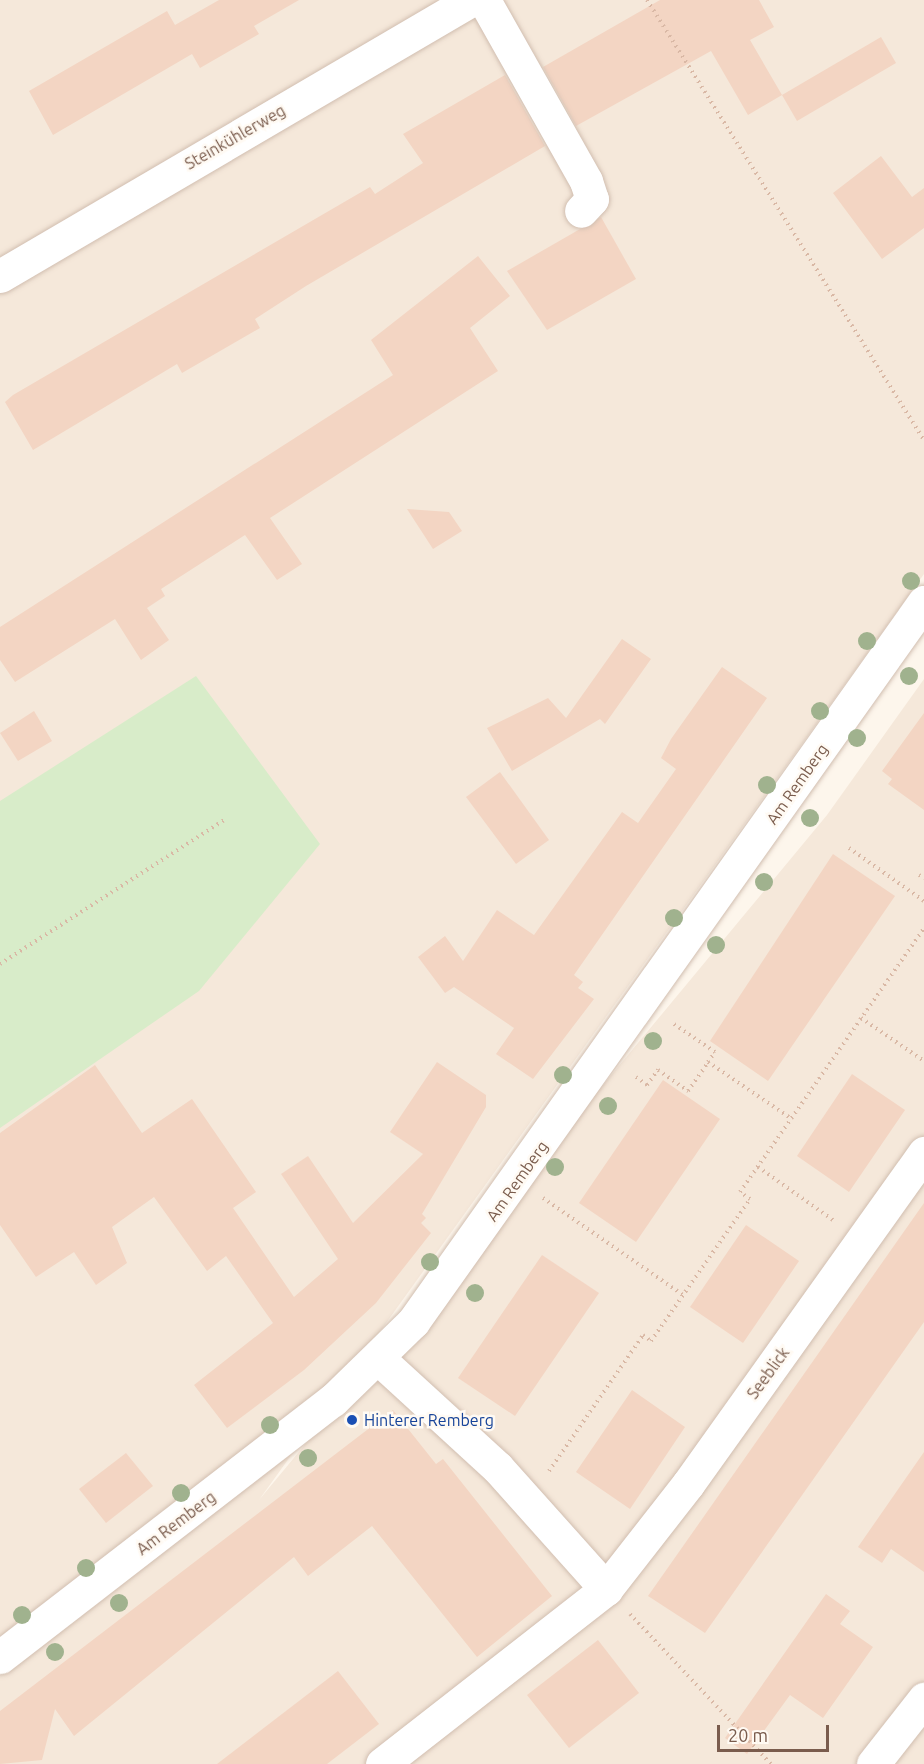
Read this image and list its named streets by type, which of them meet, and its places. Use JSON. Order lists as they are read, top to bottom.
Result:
{
  "streets": {
    "street": ["Steinkühlerweg", "Am Remberg", "Seeblick"]
  },
  "places": ["Hinterer Remberg"],
  "scale_bar": "20 m"
}
